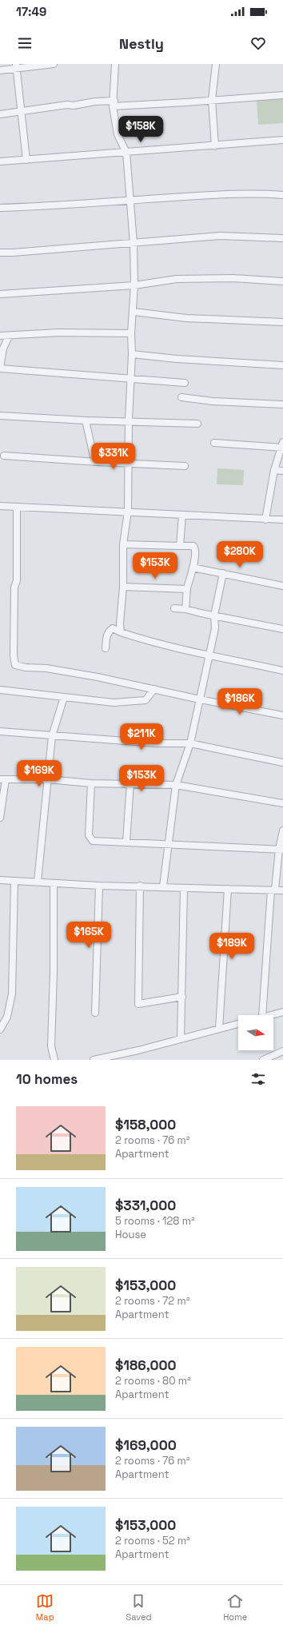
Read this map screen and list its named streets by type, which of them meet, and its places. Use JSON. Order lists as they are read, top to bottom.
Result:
{
  "north": "right",
  "page": {
    "status": "17:49",
    "header": "Nestly",
    "price": [
      "$158K",
      "$331K",
      "$280K",
      "$153K",
      "$186K",
      "$211K",
      "$169K",
      "$153K",
      "$165K",
      "$189K"
    ],
    "heading": "10 homes",
    "list": [
      {
        "name": "$158,000",
        "note": "2 rooms · 76 m² · Apartment"
      },
      {
        "name": "$331,000",
        "note": "5 rooms · 128 m² · House"
      },
      {
        "name": "$153,000",
        "note": "2 rooms · 72 m² · Apartment"
      },
      {
        "name": "$186,000",
        "note": "2 rooms · 80 m² · Apartment"
      },
      {
        "name": "$169,000",
        "note": "2 rooms · 76 m² · Apartment"
      },
      {
        "name": "$153,000",
        "note": "2 rooms · 52 m² · Apartment"
      }
    ],
    "tabs": ["Map", "Saved", "Home"]
  }
}
